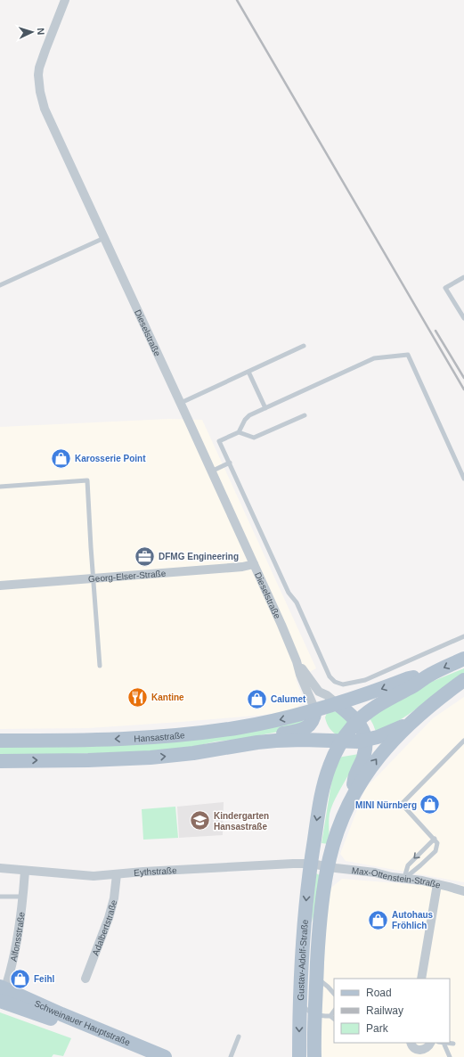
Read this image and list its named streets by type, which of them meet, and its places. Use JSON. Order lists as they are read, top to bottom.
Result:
{
  "streets": {
    "main road": ["Hansastraße", "Gustav-Adolf-Straße", "Schweinauer Hauptstraße"],
    "street": [
      "Dieselstraße",
      "Georg-Elser-Straße",
      "Eythstraße",
      "Max-Ottenstein-Straße",
      "Adalbertstraße",
      "Alfonsstraße"
    ]
  },
  "crossings": [
    ["Dieselstraße", "Georg-Elser-Straße"],
    ["Dieselstraße", "Hansastraße"],
    ["Dieselstraße", "Gustav-Adolf-Straße"],
    ["Hansastraße", "Gustav-Adolf-Straße"],
    ["Eythstraße", "Adalbertstraße"],
    ["Eythstraße", "Alfonsstraße"],
    ["Eythstraße", "Gustav-Adolf-Straße"],
    ["Max-Ottenstein-Straße", "Gustav-Adolf-Straße"],
    ["Alfonsstraße", "Schweinauer Hauptstraße"]
  ],
  "places": {
    "shop": [
      "Karosserie Point",
      "Calumet",
      "MINI Nürnberg",
      "Autohaus Fröhlich",
      "Feihl"
    ],
    "office": ["DFMG Engineering"],
    "restaurant": ["Kantine"],
    "school or university": ["Kindergarten Hansastraße"]
  },
  "legend": ["Road", "Railway", "Park"],
  "north": "right"
}
